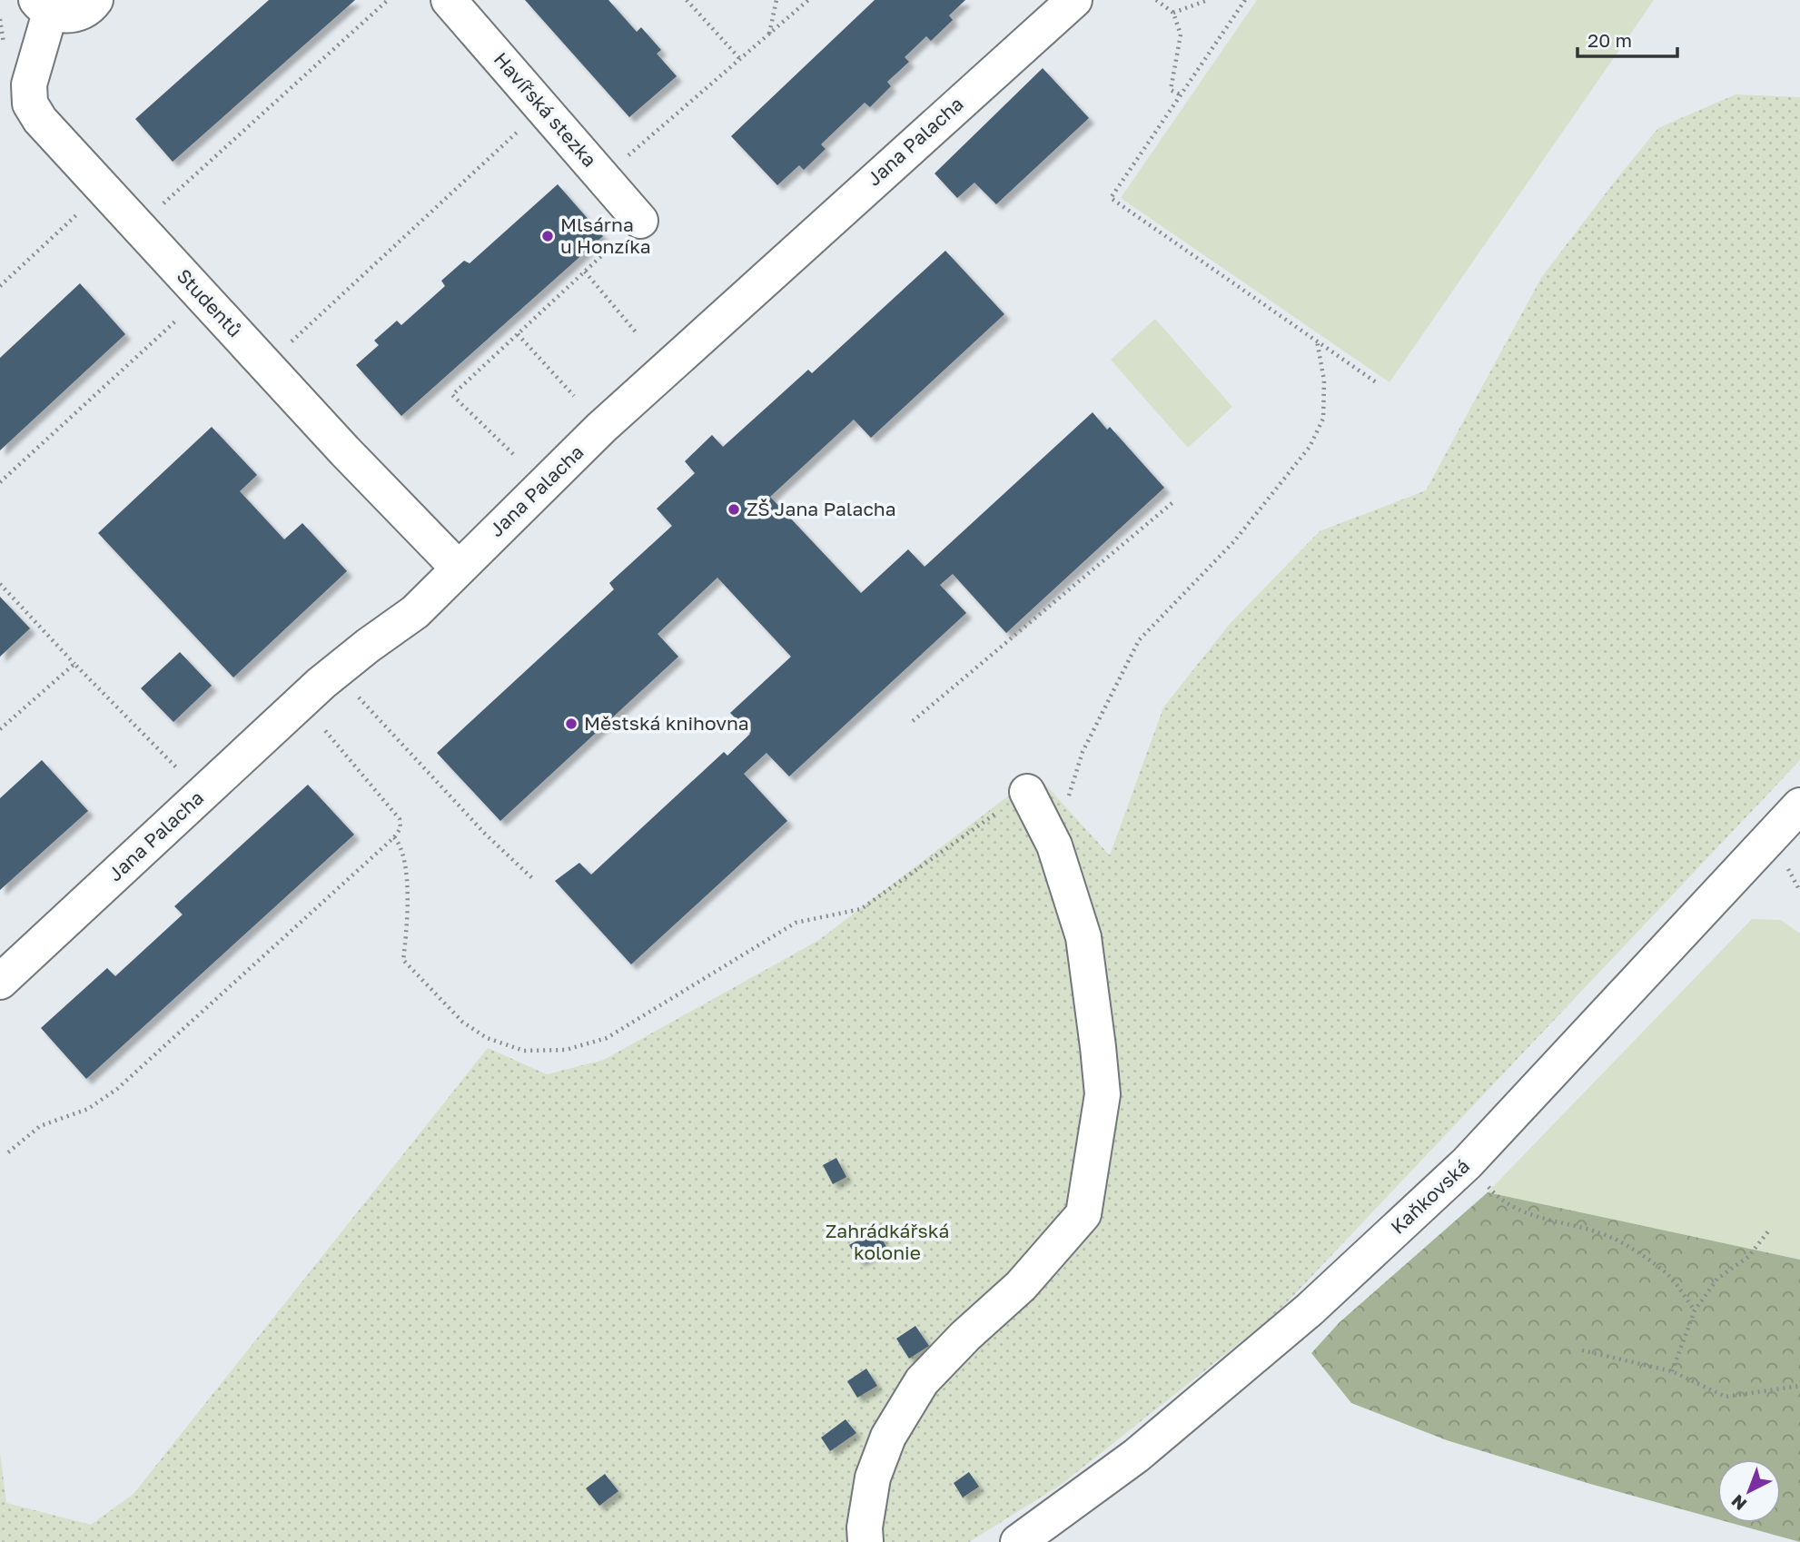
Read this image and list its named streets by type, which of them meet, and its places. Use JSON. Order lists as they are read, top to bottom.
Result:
{
  "streets": {
    "street": [
      "Havířská stezka",
      "Jana Palacha",
      "Studentů",
      "Kaňkovská"
    ]
  },
  "crossings": [
    ["Jana Palacha", "Studentů"]
  ],
  "parks": ["Zahrádkářská kolonie"],
  "places": ["Mlsárna u Honzíka", "ZŠ Jana Palacha", "Městská knihovna"],
  "scale_bar": "20 m",
  "north": "bottom left"
}
